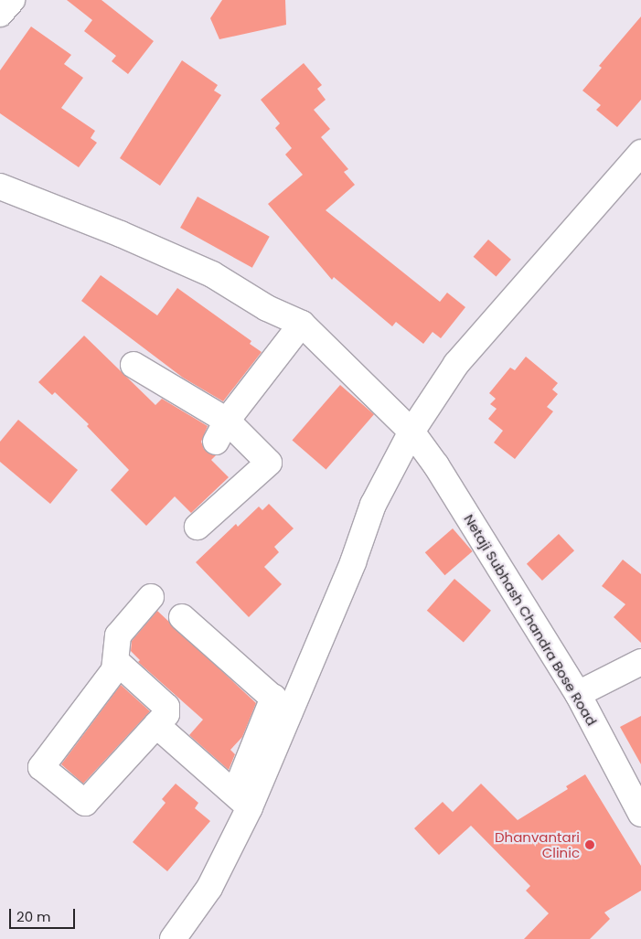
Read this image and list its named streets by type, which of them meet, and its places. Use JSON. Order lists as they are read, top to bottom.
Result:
{
  "streets": {
    "street": ["Netaji Subhash Chandra Bose Road"]
  },
  "places": ["Dhanvantari Clinic"],
  "scale_bar": "20 m"
}
